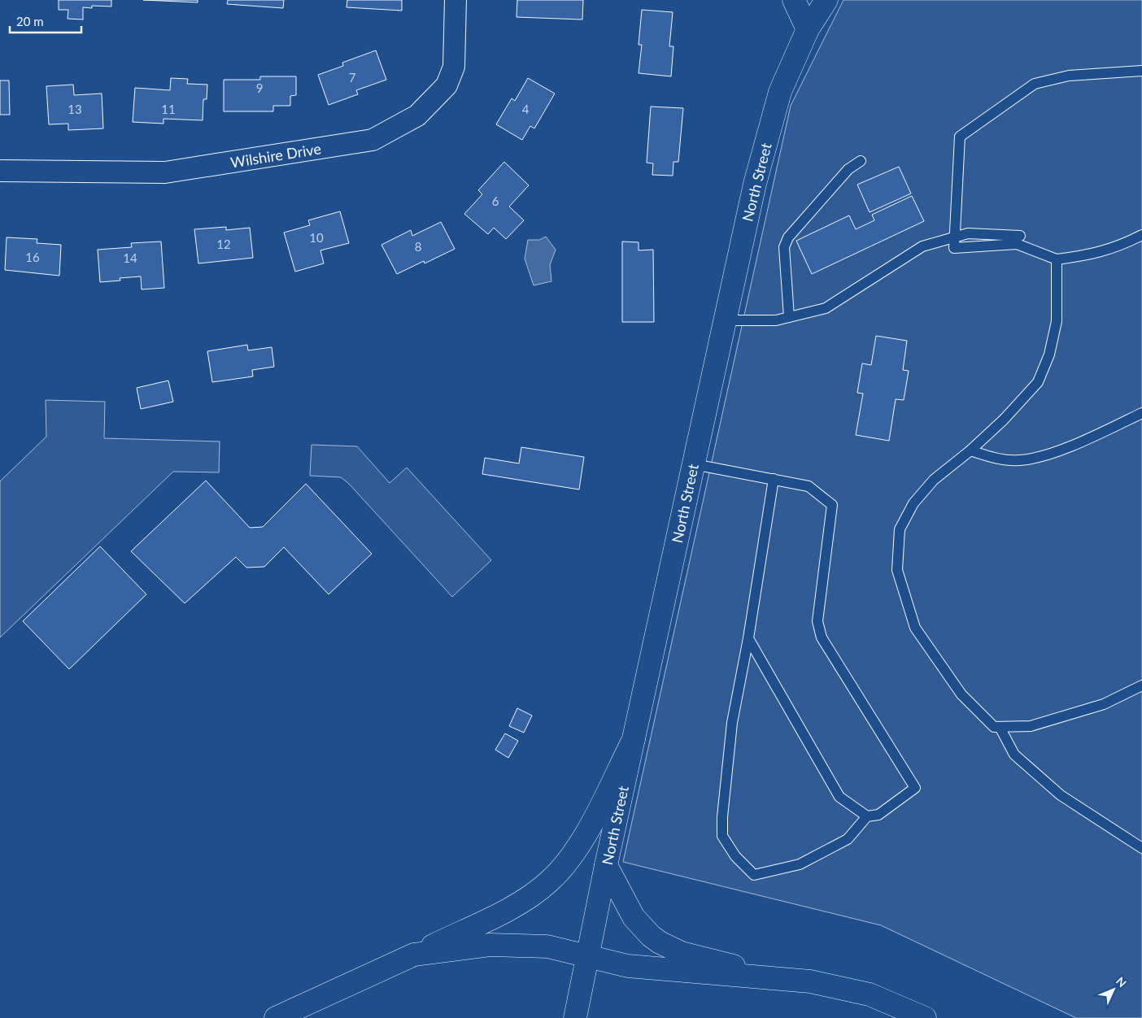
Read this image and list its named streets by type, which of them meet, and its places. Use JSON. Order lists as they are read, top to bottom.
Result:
{
  "streets": {
    "main road": ["North Street"],
    "street": ["Wilshire Drive"]
  },
  "house_numbers": [
    "7",
    "9",
    "13",
    "11",
    "4",
    "6",
    "10",
    "12",
    "8",
    "16",
    "14"
  ],
  "scale_bar": "20 m",
  "north": "top right"
}
